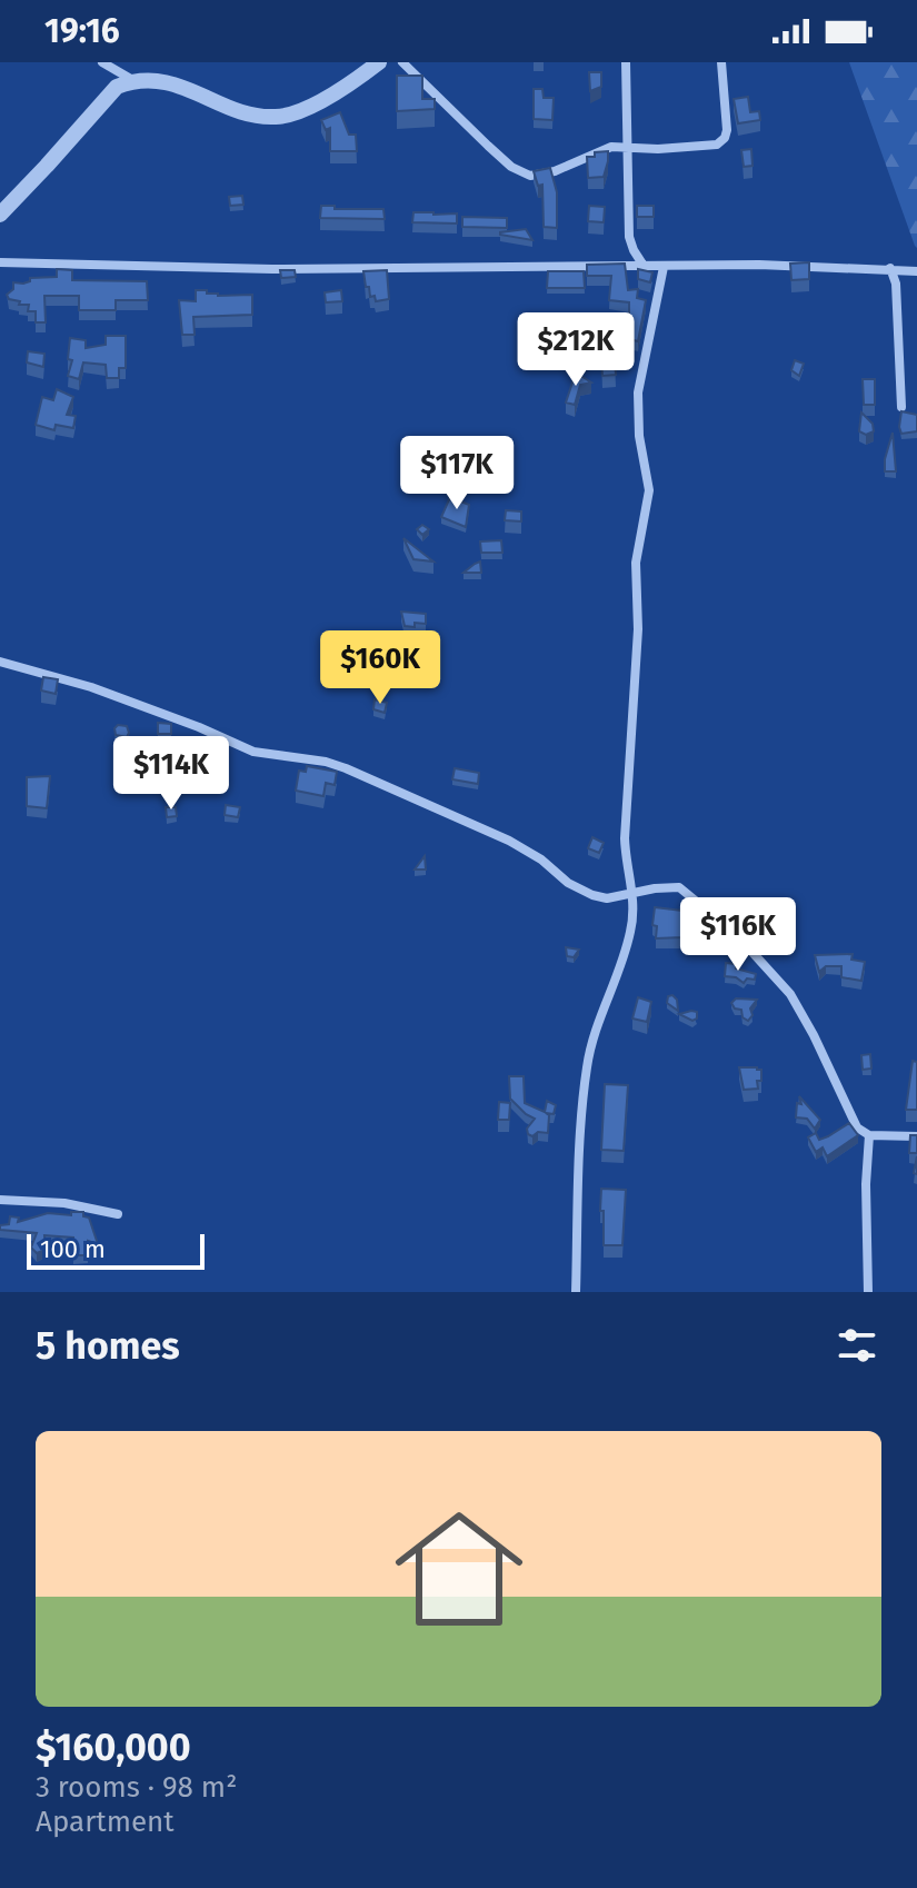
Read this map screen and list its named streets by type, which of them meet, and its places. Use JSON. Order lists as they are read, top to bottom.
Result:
{
  "scale_bar": "100 m",
  "page": {
    "status": "19:16",
    "price": [
      "$212K",
      "$117K",
      "$160K",
      "$114K",
      "$116K"
    ],
    "scale": "100 m",
    "heading": "5 homes",
    "list": [
      {
        "name": "$160,000",
        "note": "3 rooms · 98 m² · Apartment"
      }
    ]
  }
}
